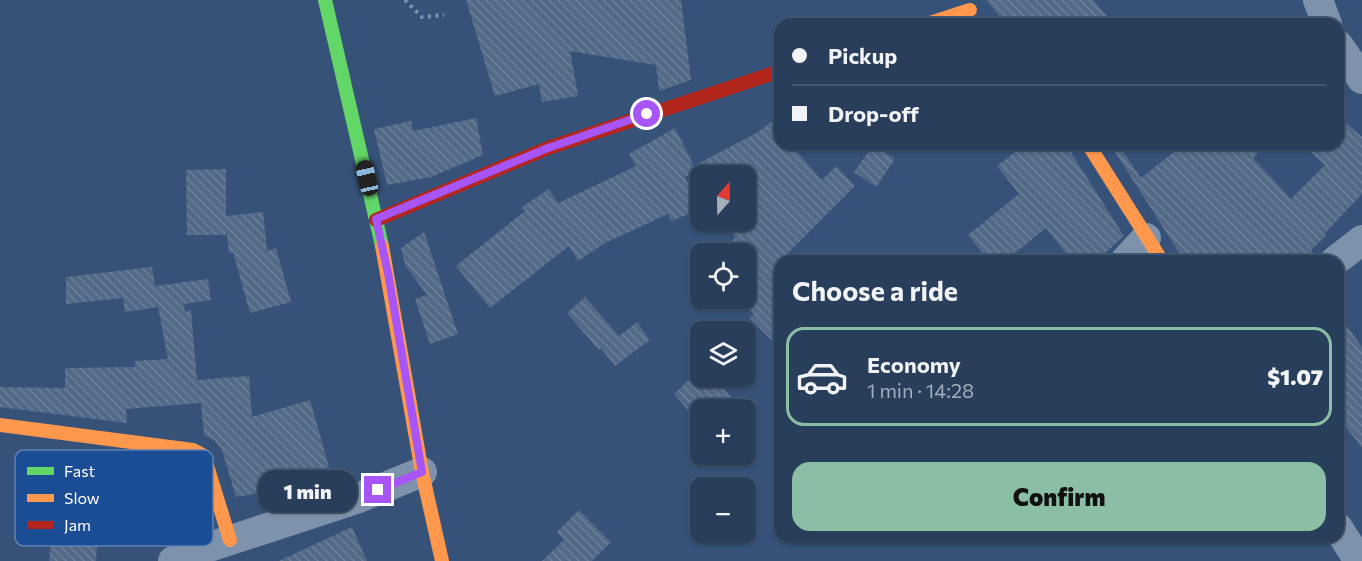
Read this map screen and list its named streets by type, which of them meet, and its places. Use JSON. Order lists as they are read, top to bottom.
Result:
{
  "legend": ["Fast", "Slow", "Jam"],
  "north": "top",
  "page": {
    "banner": ["Pickup", "Drop-off"],
    "map_buttons": ["+", "−"],
    "heading": "Choose a ride",
    "list": [
      {
        "name": "Economy",
        "note": "1 min · 14:28",
        "value": "$1.07"
      }
    ],
    "buttons": "Confirm",
    "bubble": "1 min"
  }
}
